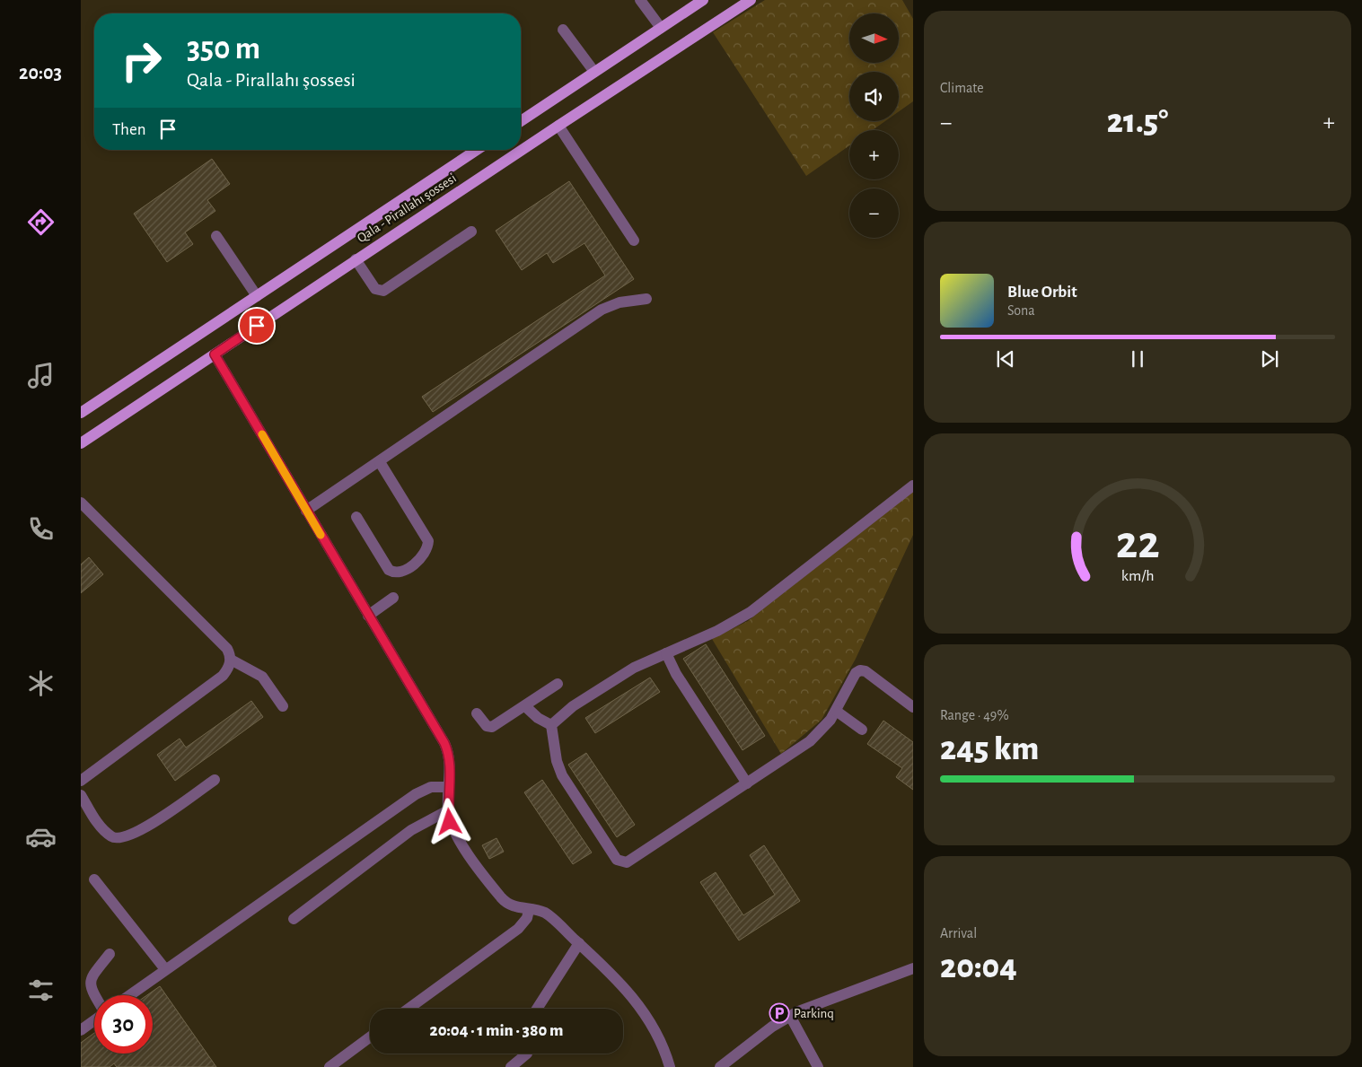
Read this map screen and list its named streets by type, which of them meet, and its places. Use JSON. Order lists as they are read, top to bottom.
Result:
{
  "streets": {
    "main road": ["Qala - Pirallahı şossesi"]
  },
  "places": {
    "parking": ["Parkinq"]
  },
  "north": "right",
  "page": {
    "tabs": "20:03",
    "tile": [
      "Climate",
      ["Range · 49%", "245 km"],
      ["Arrival", "20:04"]
    ],
    "map_buttons": ["+", "−"],
    "turn": ["350 m", "Qala - Pirallahı şossesi"],
    "heat": ["−", "21.5°", "+"],
    "then": "Then",
    "song": ["Blue Orbit", "Sona"],
    "limit": "30",
    "trip": "20:04 · 1 min · 380 m",
    "gauge": ["22", "km/h"]
  }
}
